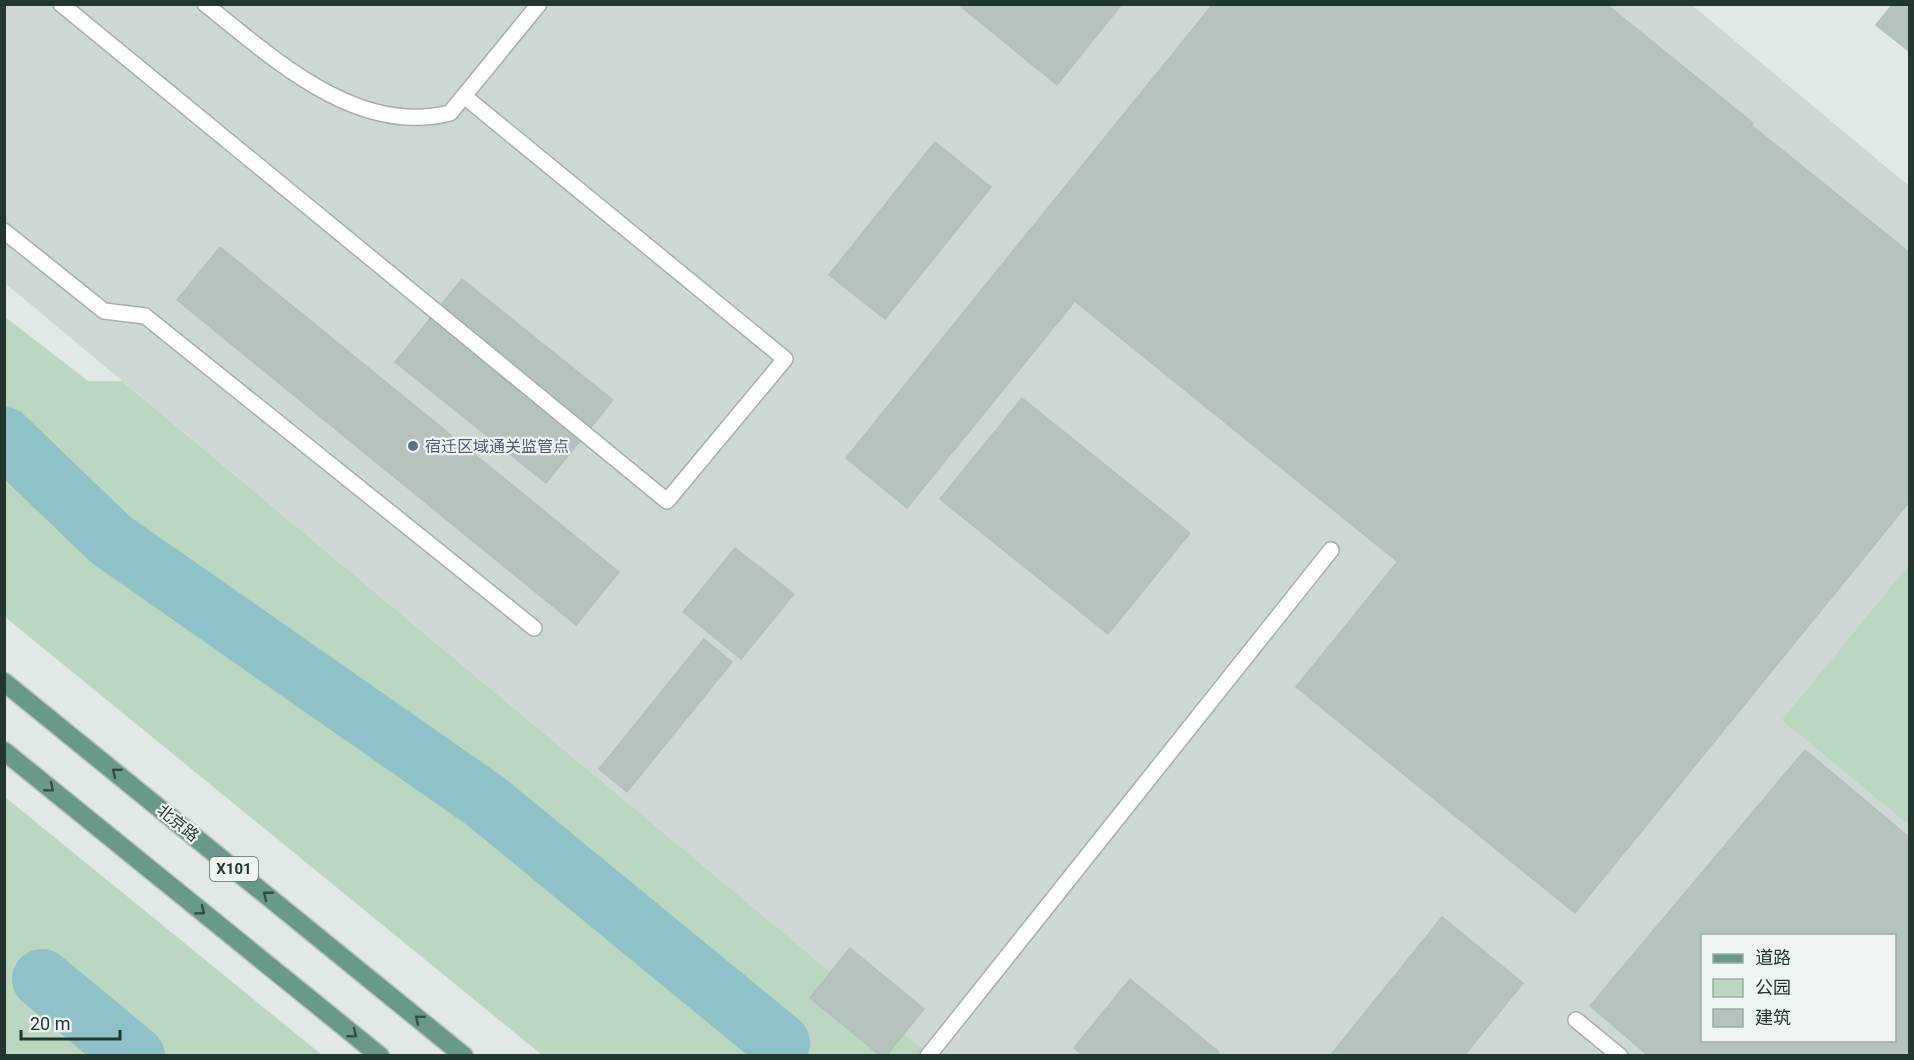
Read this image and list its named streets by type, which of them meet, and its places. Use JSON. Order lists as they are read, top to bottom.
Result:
{
  "streets": {
    "main road": ["北京路", "X101"]
  },
  "places": ["宿迁区域通关监管点"],
  "legend": ["道路", "公园", "建筑"],
  "scale_bar": "20 m"
}
